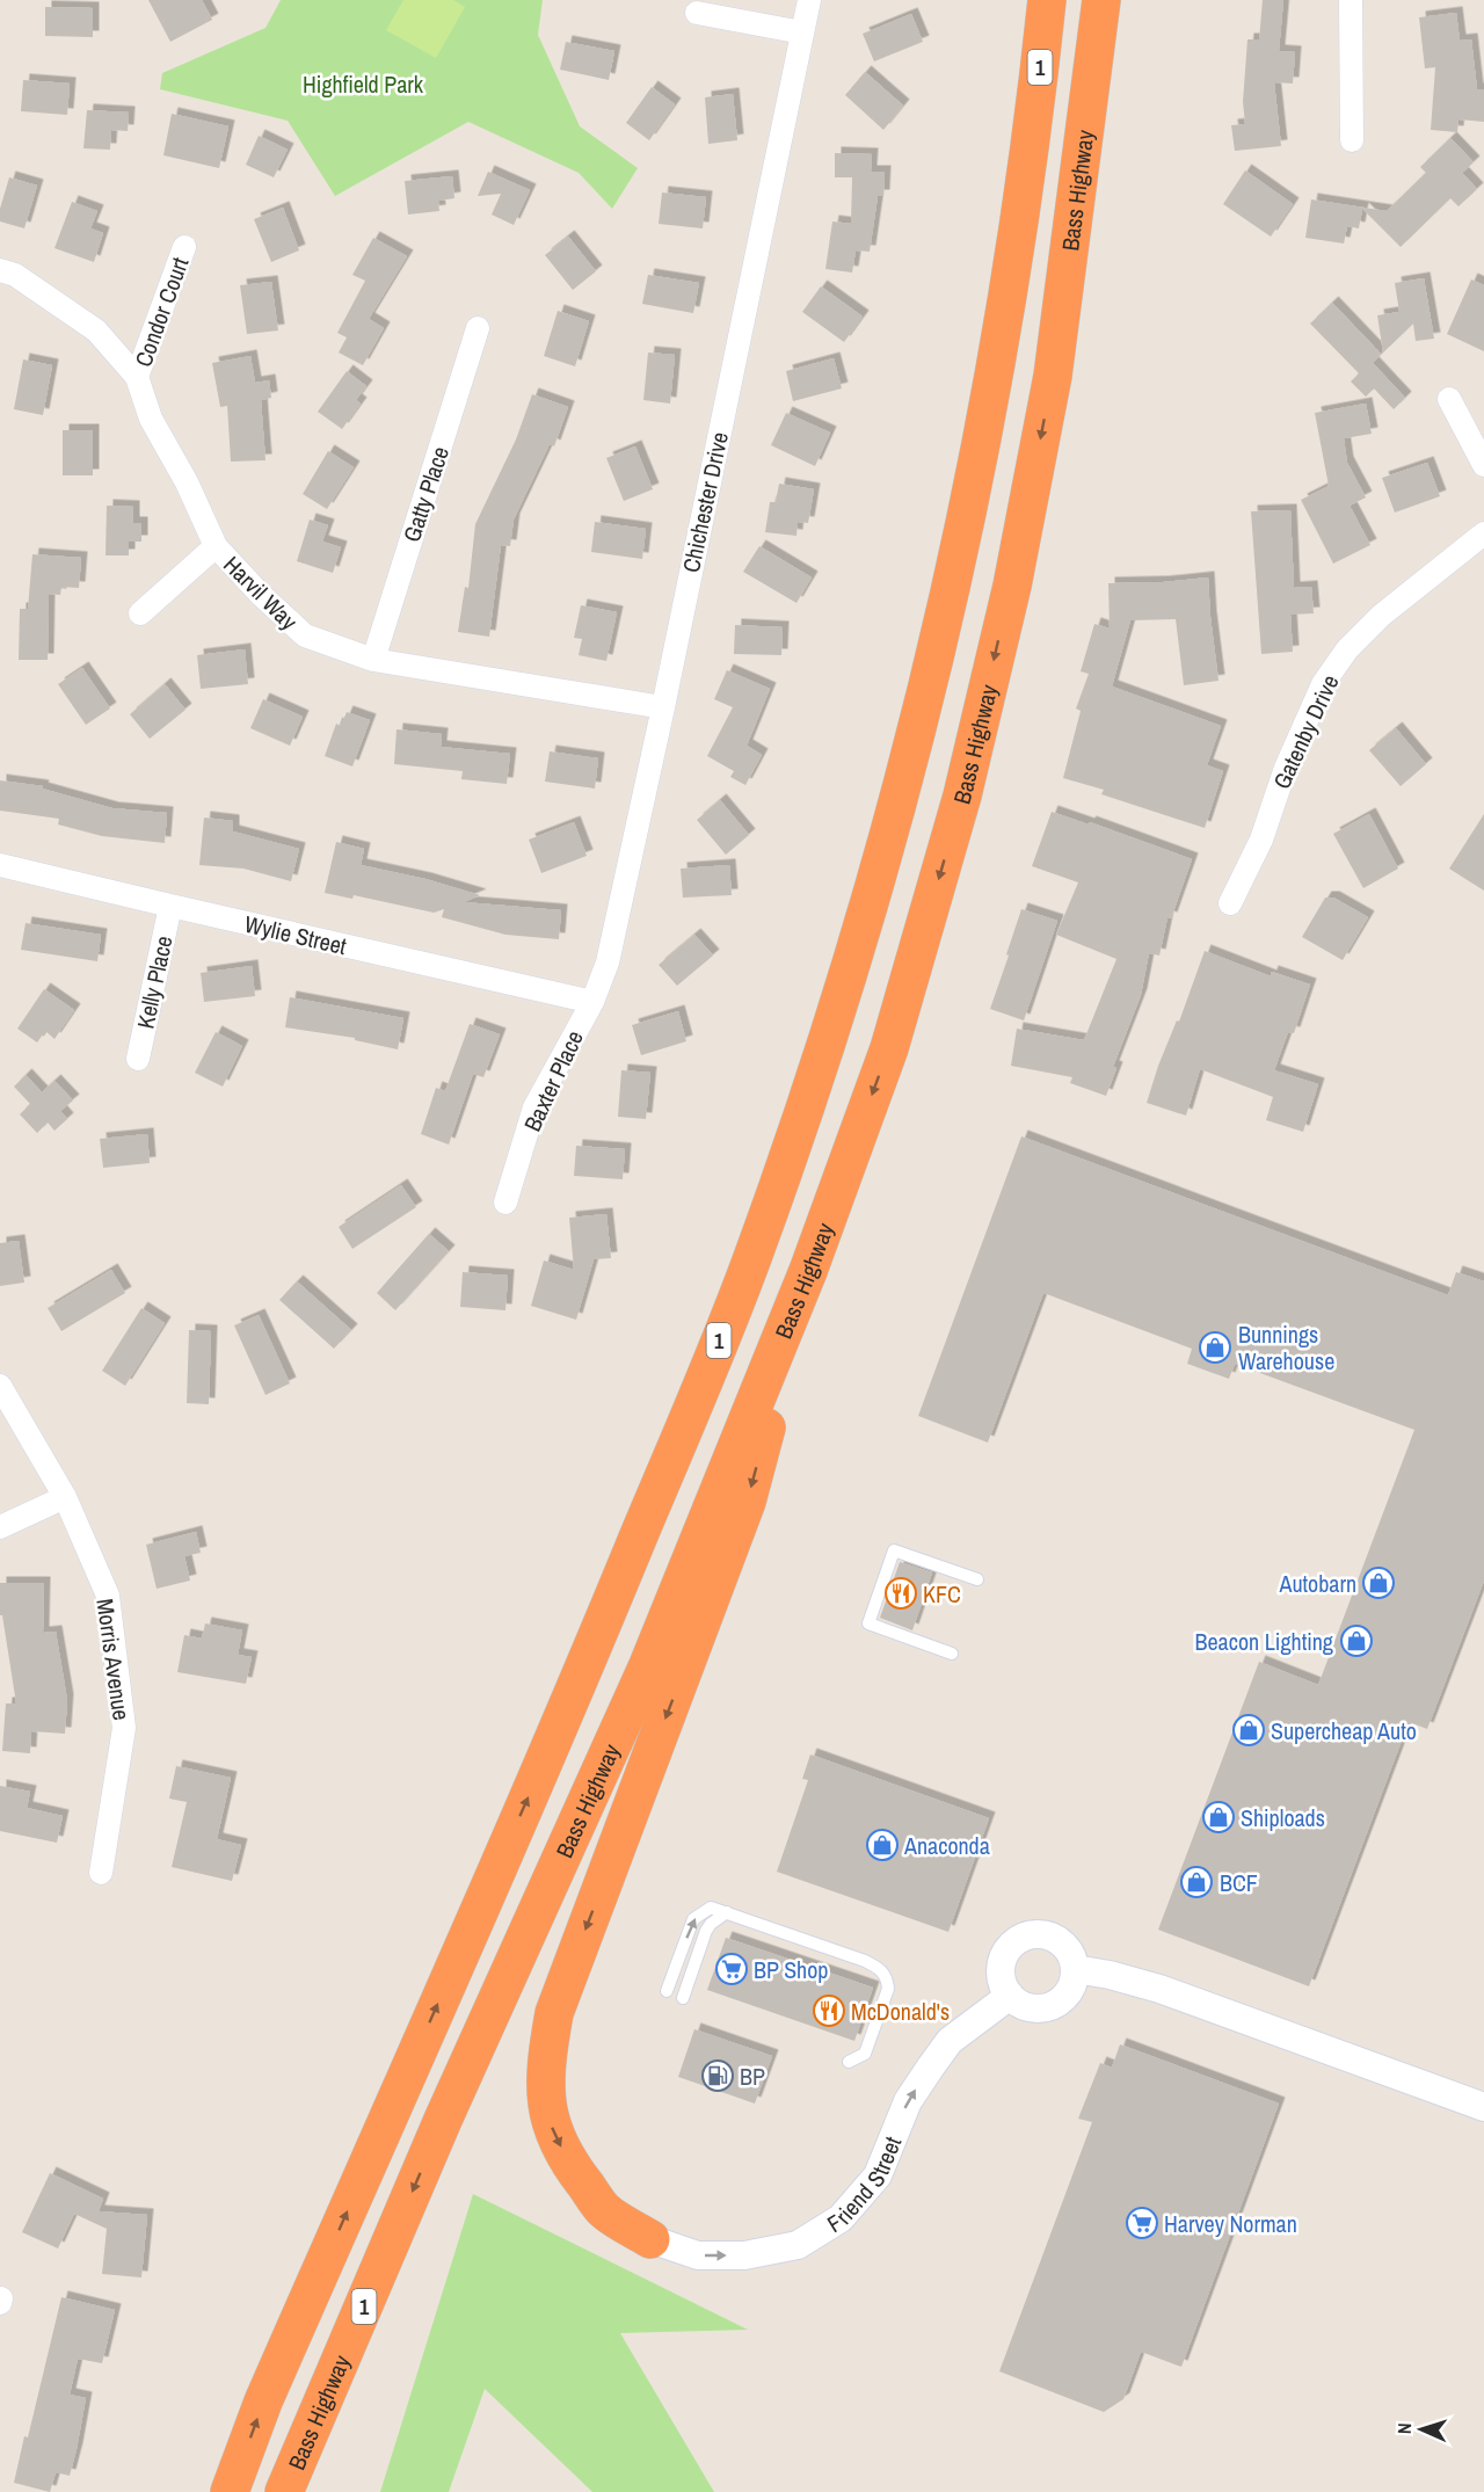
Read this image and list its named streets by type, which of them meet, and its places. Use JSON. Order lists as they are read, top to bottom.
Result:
{
  "streets": {
    "highway": ["1", "Bass Highway"],
    "street": [
      "Condor Court",
      "Gatty Place",
      "Chichester Drive",
      "Harvil Way",
      "Gatenby Drive",
      "Wylie Street",
      "Kelly Place",
      "Baxter Place",
      "Morris Avenue",
      "Friend Street"
    ]
  },
  "crossings": [
    ["Condor Court", "Harvil Way"],
    ["Gatty Place", "Harvil Way"],
    ["Chichester Drive", "Harvil Way"],
    ["Chichester Drive", "Wylie Street"],
    ["Chichester Drive", "Baxter Place"],
    ["Wylie Street", "Kelly Place"],
    ["Wylie Street", "Baxter Place"]
  ],
  "one_way": ["Friend Street"],
  "parks": ["Highfield Park"],
  "places": {
    "shop": [
      "Bunnings Warehouse",
      "Autobarn",
      "Beacon Lighting",
      "Supercheap Auto",
      "Shiploads",
      "Anaconda",
      "BCF"
    ],
    "restaurant": ["KFC", "McDonald's"],
    "supermarket": ["BP Shop", "Harvey Norman"],
    "fuel station": ["BP"]
  },
  "north": "left"
}
